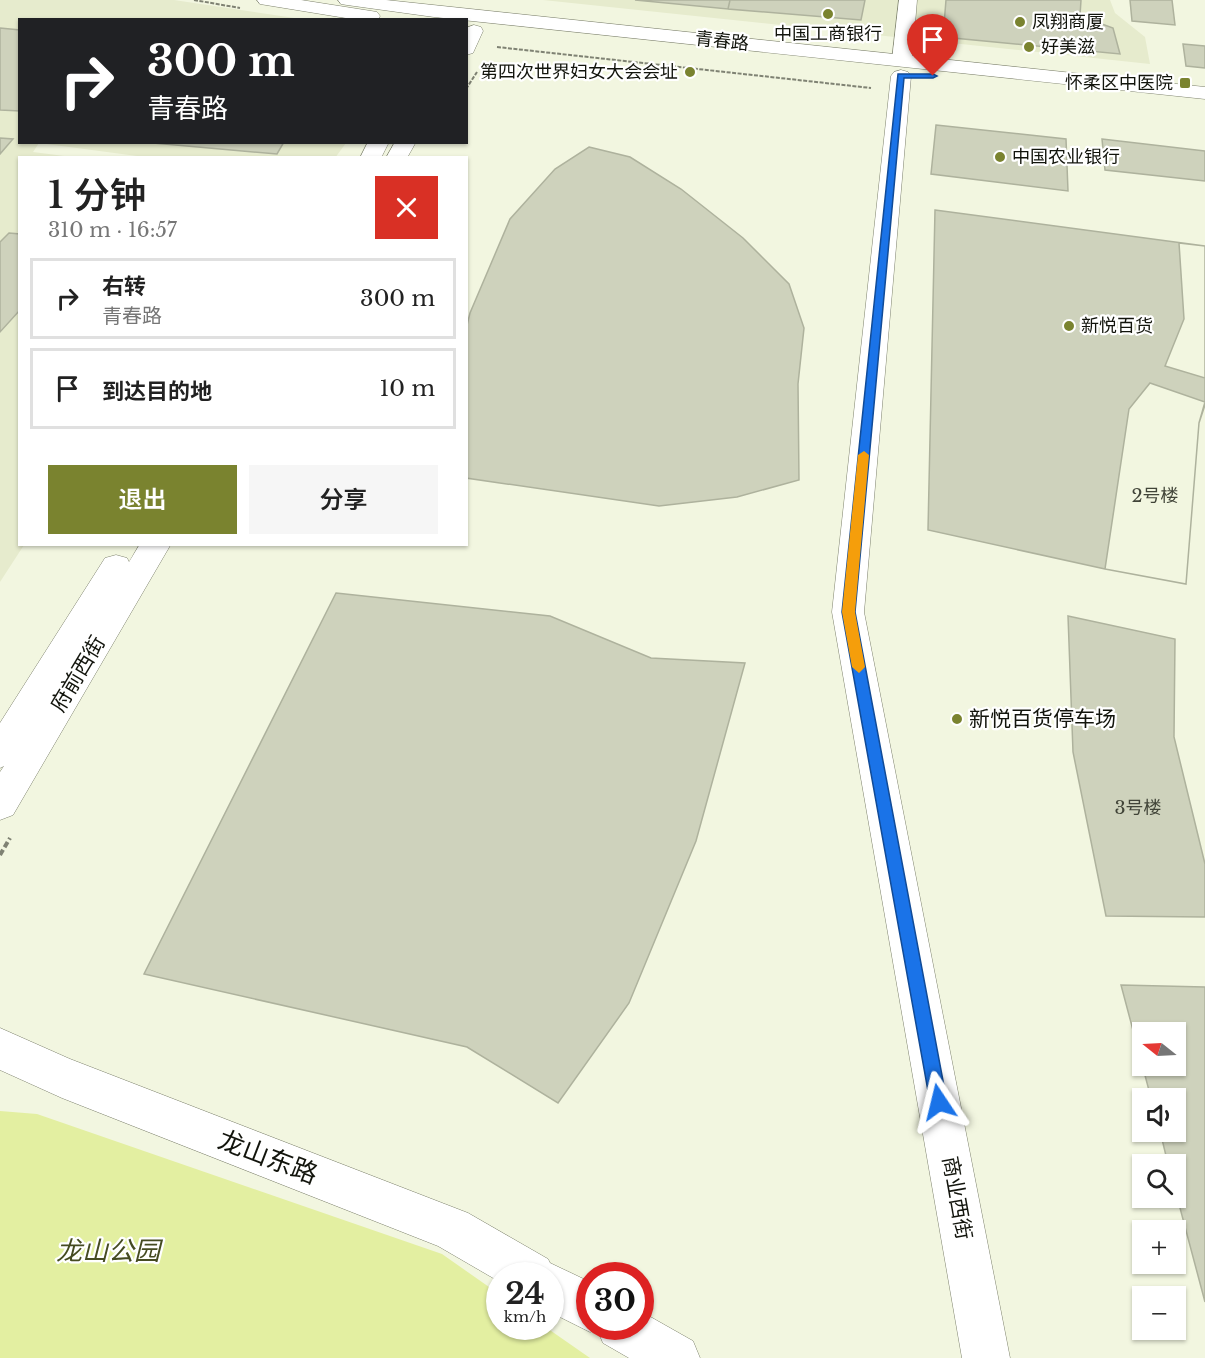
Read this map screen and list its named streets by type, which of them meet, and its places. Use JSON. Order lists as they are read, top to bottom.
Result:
{
  "streets": {
    "street": [
      "青春路",
      "府前西街",
      "龙山东路",
      "商业西街"
    ]
  },
  "crossings": [
    ["青春路", "商业西街"]
  ],
  "parks": ["龙山公园"],
  "places": {
    "other": [
      "中国工商银行",
      "凤翔商厦",
      "好美滋",
      "第四次世界妇女大会会址",
      "中国农业银行",
      "新悦百货",
      "新悦百货停车场"
    ],
    "transit": ["怀柔区中医院"]
  },
  "house_numbers": ["2号楼", "3号楼"],
  "north": "left",
  "page": {
    "turn": ["300 m", "青春路"],
    "heading": ["1 分钟", "310 m · 16:57"],
    "list": [
      {
        "name": "右转",
        "note": "青春路",
        "value": "300 m"
      },
      {
        "name": "到达目的地",
        "value": "10 m"
      }
    ],
    "buttons": ["退出", "分享"],
    "map_buttons": ["+", "−"],
    "speed": "24 km/h",
    "limit": "30"
  }
}
